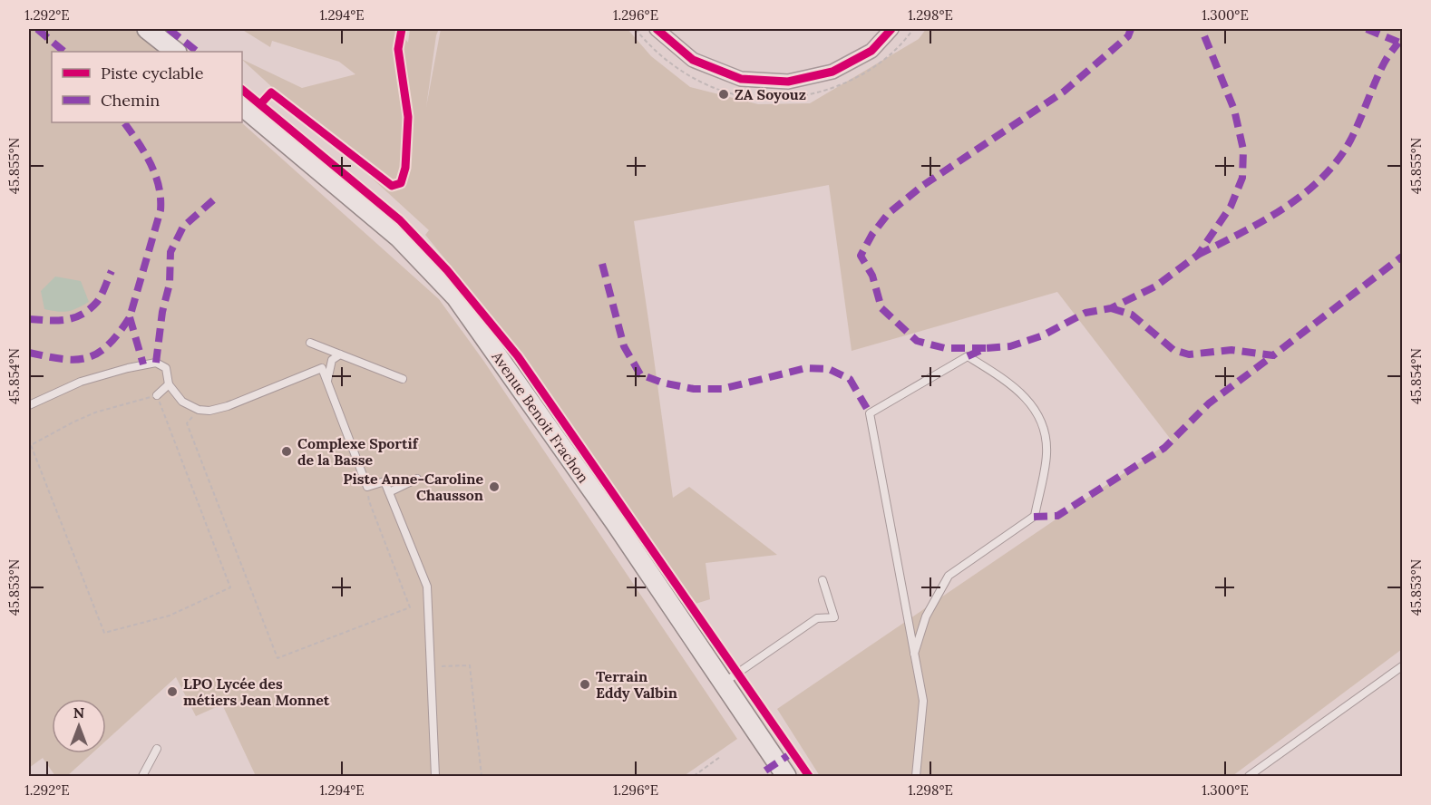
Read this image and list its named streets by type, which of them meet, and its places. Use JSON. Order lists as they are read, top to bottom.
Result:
{
  "streets": {
    "main road": ["Avenue Benoit Frachon"]
  },
  "places": [
    "ZA Soyouz",
    "Complexe Sportif de la Basse",
    "Piste Anne-Caroline Chausson",
    "Terrain Eddy Valbin",
    "LPO Lycée des métiers Jean Monnet"
  ],
  "legend": ["Piste cyclable", "Chemin"],
  "north": "top",
  "coordinates": [
    "1.292°E",
    "1.294°E",
    "1.296°E",
    "1.298°E",
    "1.300°E",
    "45.855°N",
    "45.854°N",
    "45.853°N"
  ]
}
